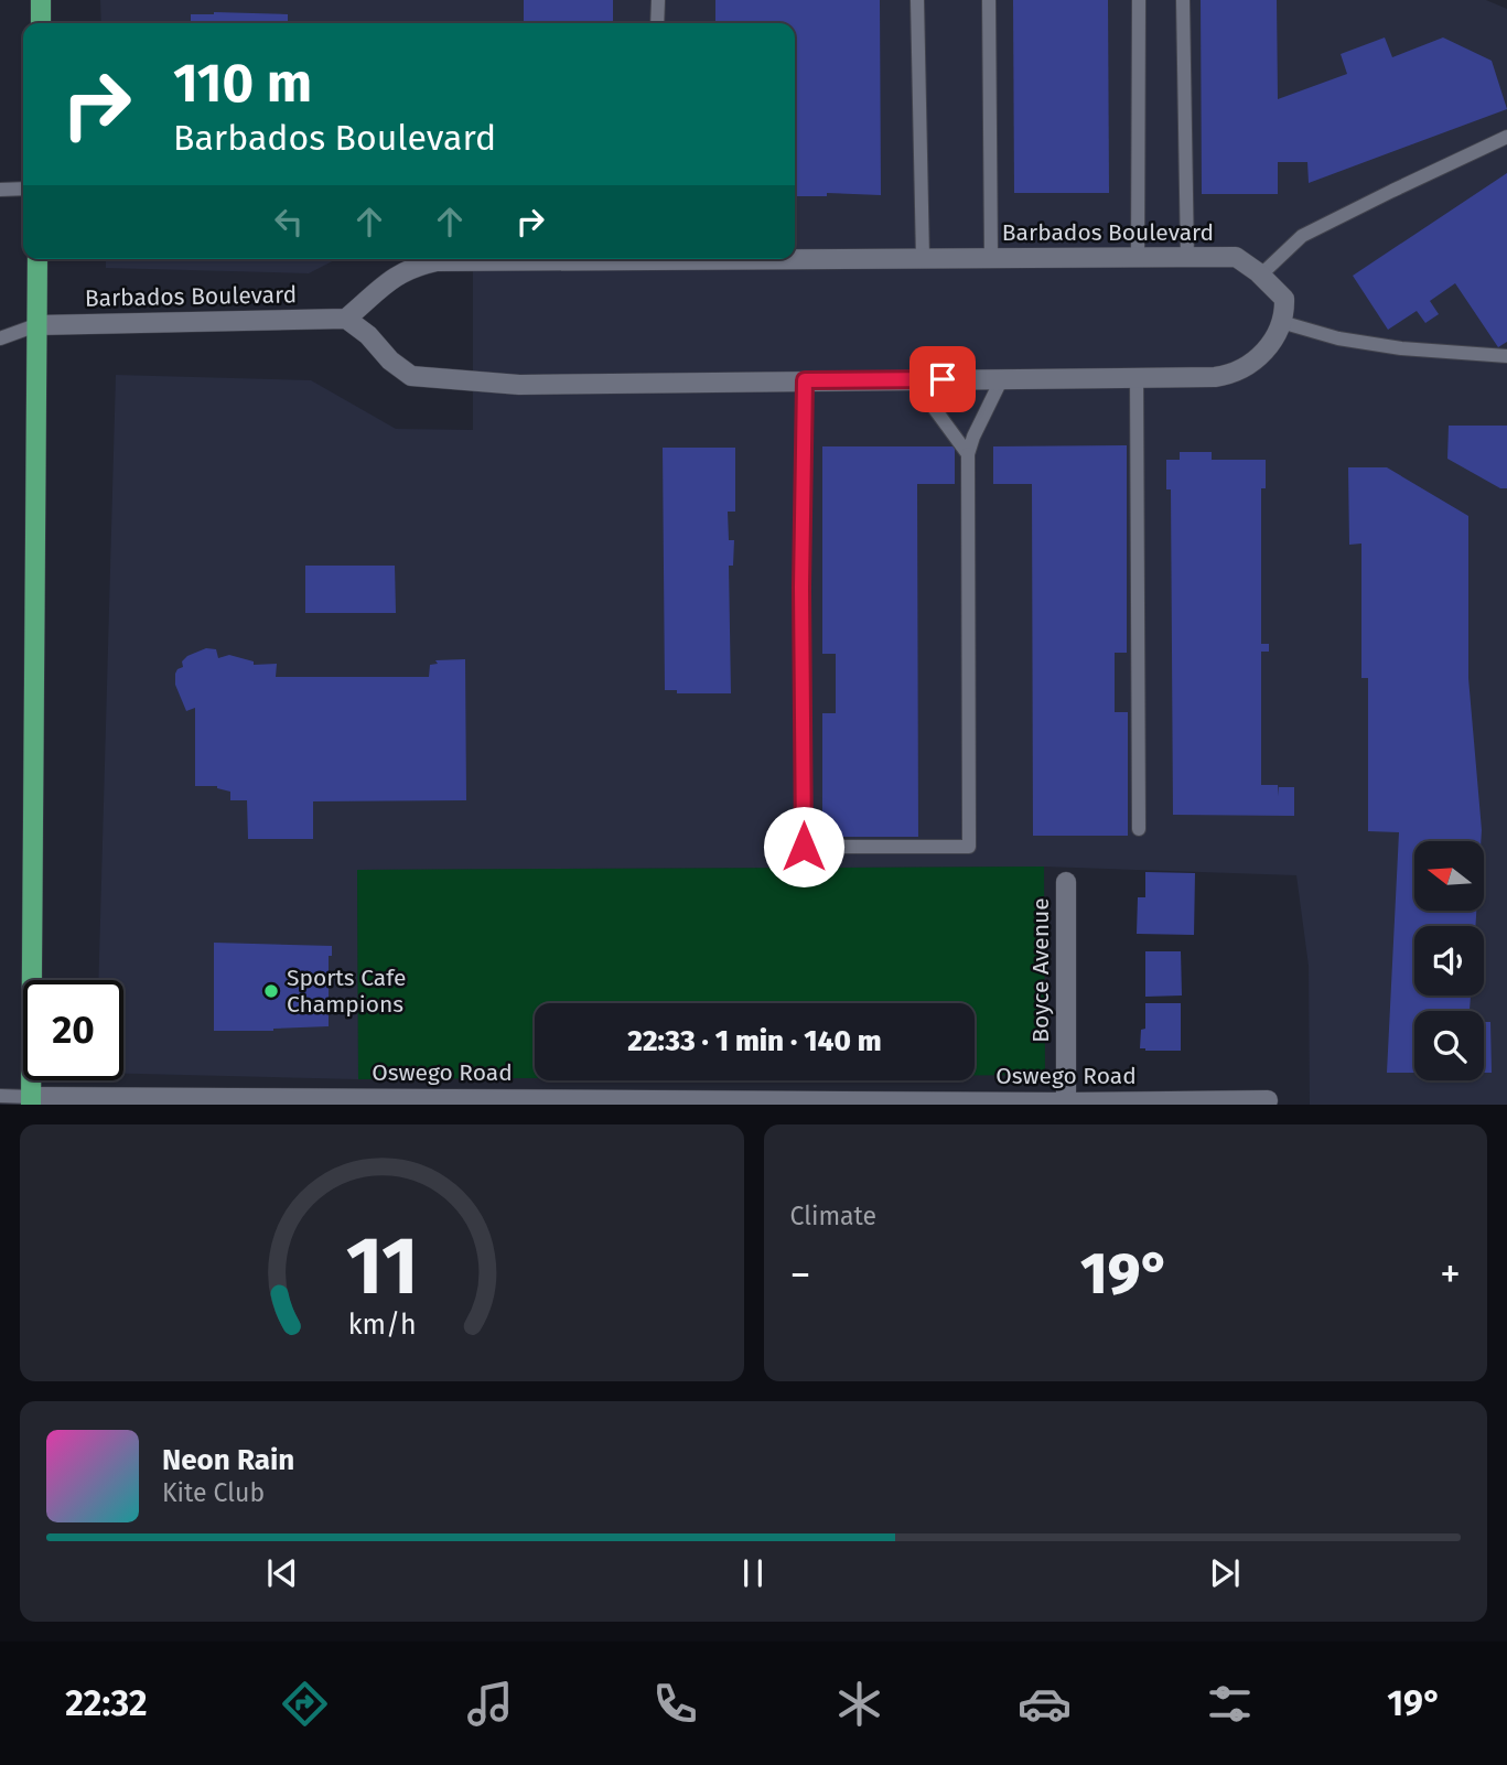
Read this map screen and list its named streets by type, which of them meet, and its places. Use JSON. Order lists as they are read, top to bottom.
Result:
{
  "streets": {
    "street": ["Barbados Boulevard", "Boyce Avenue", "Oswego Road"]
  },
  "crossings": [
    ["Boyce Avenue", "Oswego Road"]
  ],
  "places": ["Sports Cafe Champions"],
  "north": "left",
  "page": {
    "turn": ["110 m", "Barbados Boulevard"],
    "limit": "20",
    "trip": "22:33 · 1 min · 140 m",
    "tile": "Climate",
    "heat": ["−", "19°", "+"],
    "song": ["Neon Rain", "Kite Club"],
    "tabs": ["22:32", "19°"],
    "gauge": ["11", "km/h"]
  }
}
